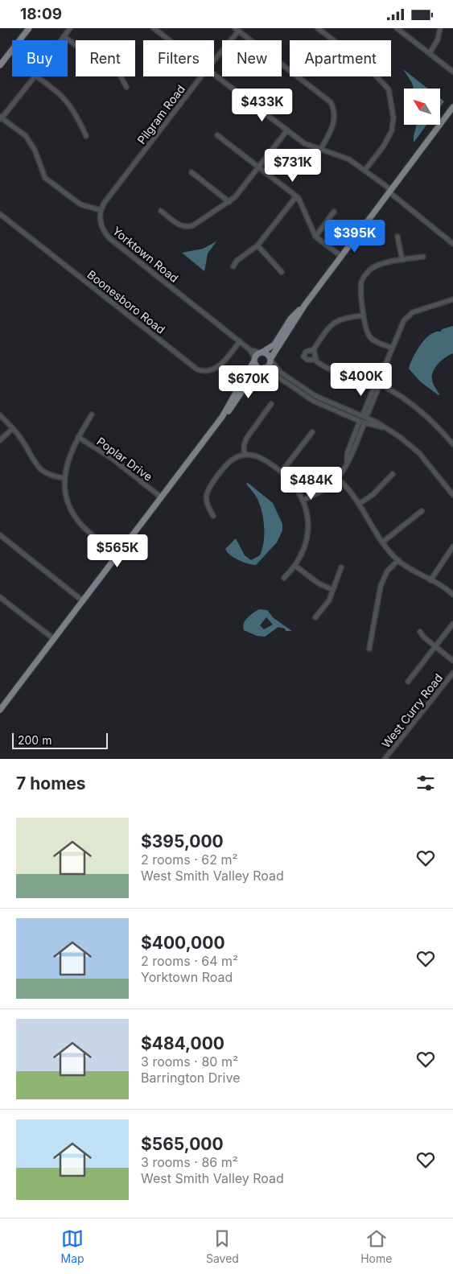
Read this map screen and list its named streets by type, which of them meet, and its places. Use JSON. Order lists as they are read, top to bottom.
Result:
{
  "streets": {
    "street": [
      "Pilgram Road",
      "Yorktown Road",
      "Boonesboro Road",
      "Poplar Drive",
      "West Curry Road"
    ]
  },
  "crossings": [
    ["Pilgram Road", "Yorktown Road"],
    ["Yorktown Road", "Boonesboro Road"]
  ],
  "scale_bar": "200 m",
  "north": "top left",
  "page": {
    "status": "18:09",
    "chip": [
      "Buy",
      "Rent",
      "Filters",
      "New",
      "Apartment"
    ],
    "price": [
      "$433K",
      "$731K",
      "$395K",
      "$400K",
      "$670K",
      "$484K",
      "$565K"
    ],
    "scale": "200 m",
    "heading": "7 homes",
    "list": [
      {
        "name": "$395,000",
        "note": "2 rooms · 62 m² · West Smith Valley Road"
      },
      {
        "name": "$400,000",
        "note": "2 rooms · 64 m² · Yorktown Road"
      },
      {
        "name": "$484,000",
        "note": "3 rooms · 80 m² · Barrington Drive"
      },
      {
        "name": "$565,000",
        "note": "3 rooms · 86 m² · West Smith Valley Road"
      }
    ],
    "tabs": ["Map", "Saved", "Home"]
  }
}
